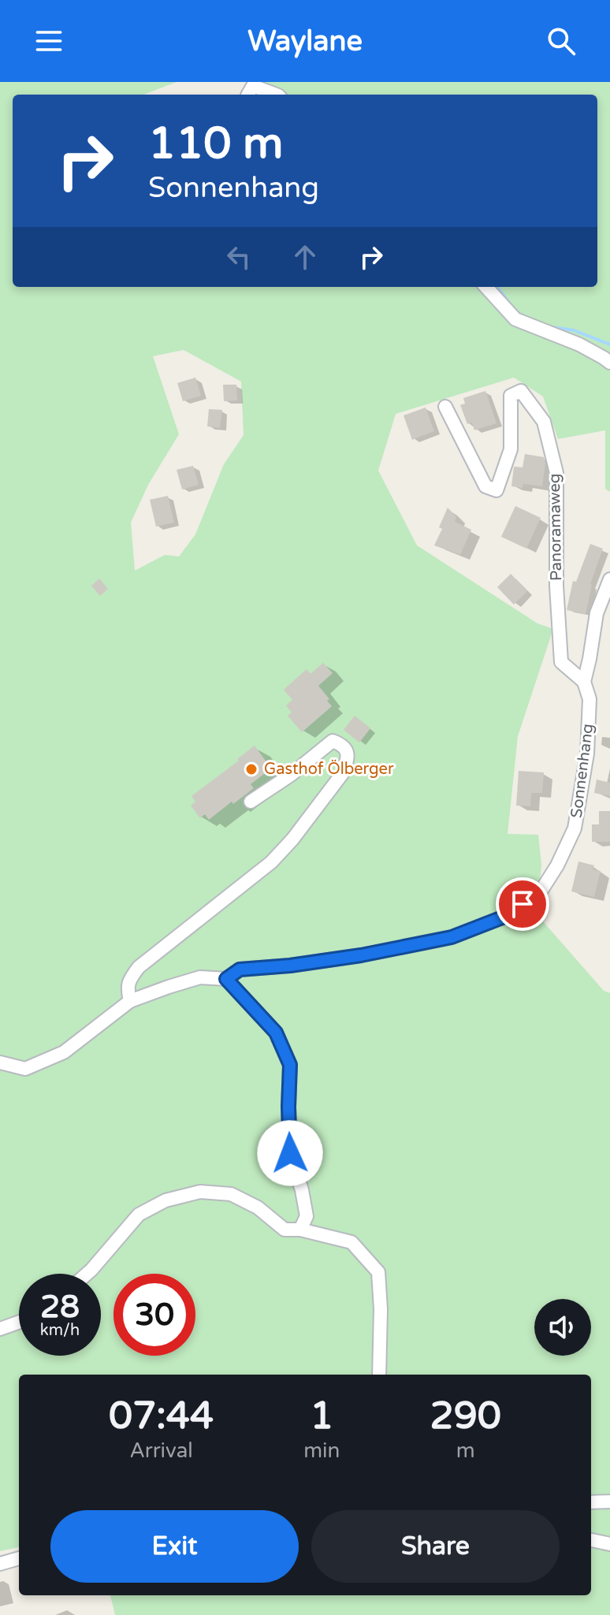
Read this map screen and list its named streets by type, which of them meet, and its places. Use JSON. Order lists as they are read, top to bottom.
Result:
{
  "streets": {
    "street": ["Panoramaweg", "Sonnenhang"]
  },
  "crossings": [
    ["Panoramaweg", "Sonnenhang"]
  ],
  "places": ["Gasthof Ölberger"],
  "page": {
    "header": "Waylane",
    "turn": ["110 m", "Sonnenhang"],
    "speed": "28 km/h",
    "limit": "30",
    "eta": [
      "07:44",
      "Arrival",
      "1",
      "min",
      "290",
      "m"
    ],
    "buttons": ["Exit", "Share"]
  }
}
